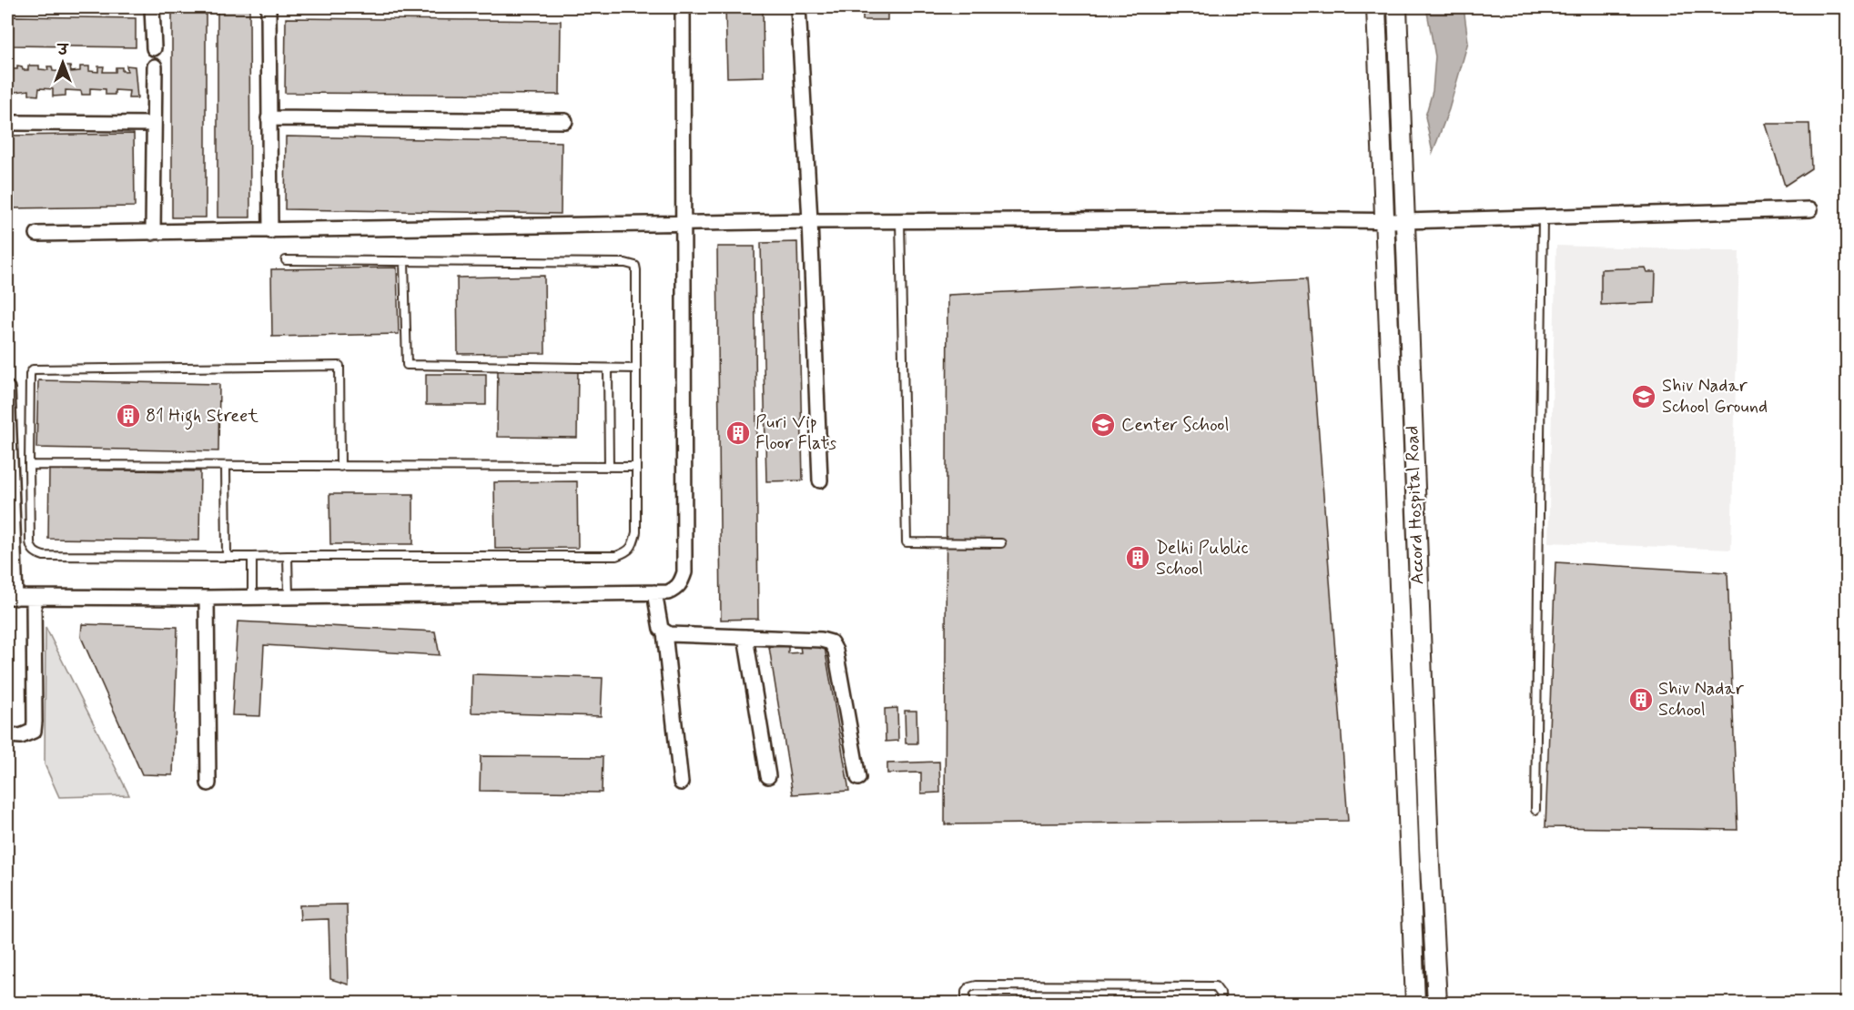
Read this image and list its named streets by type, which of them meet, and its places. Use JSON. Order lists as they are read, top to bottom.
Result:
{
  "streets": {
    "street": ["Accord Hospital Road"]
  },
  "places": {
    "school or university": ["Shiv Nadar School Ground", "Center School"],
    "building": [
      "81 High Street",
      "Puri Vip Floor Flats",
      "Delhi Public School",
      "Shiv Nadar School"
    ]
  },
  "north": "top"
}
